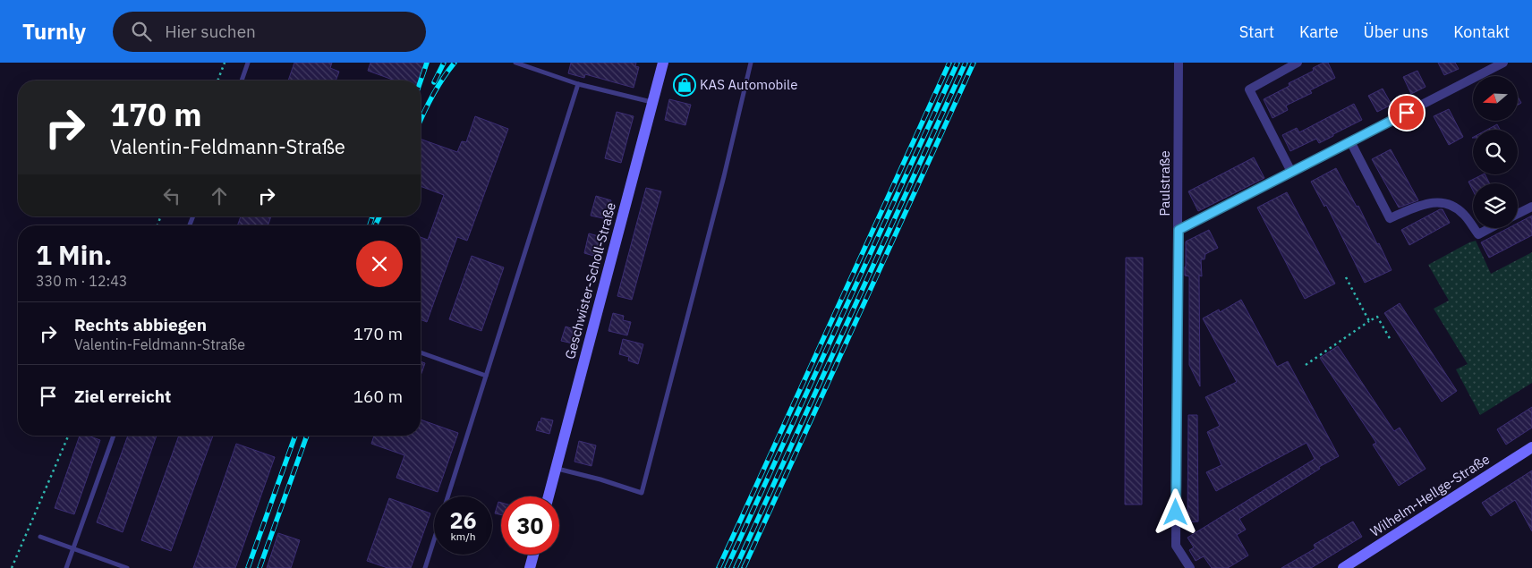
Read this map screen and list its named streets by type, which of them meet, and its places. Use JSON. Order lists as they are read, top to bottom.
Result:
{
  "streets": {
    "street": ["Paulstraße", "Geschwister-Scholl-Straße", "Wilhelm-Hellge-Straße"]
  },
  "places": {
    "shop": ["KAS Automobile"]
  },
  "north": "left",
  "page": {
    "header": "Turnly",
    "search": "Hier suchen",
    "nav": [
      "Start",
      "Karte",
      "Über uns",
      "Kontakt"
    ],
    "turn": ["170 m", "Valentin-Feldmann-Straße"],
    "heading": ["1 Min.", "330 m · 12:43"],
    "list": [
      {
        "name": "Rechts abbiegen",
        "note": "Valentin-Feldmann-Straße",
        "value": "170 m"
      },
      {
        "name": "Ziel erreicht",
        "value": "160 m"
      }
    ],
    "speed": "26 km/h",
    "limit": "30"
  }
}
